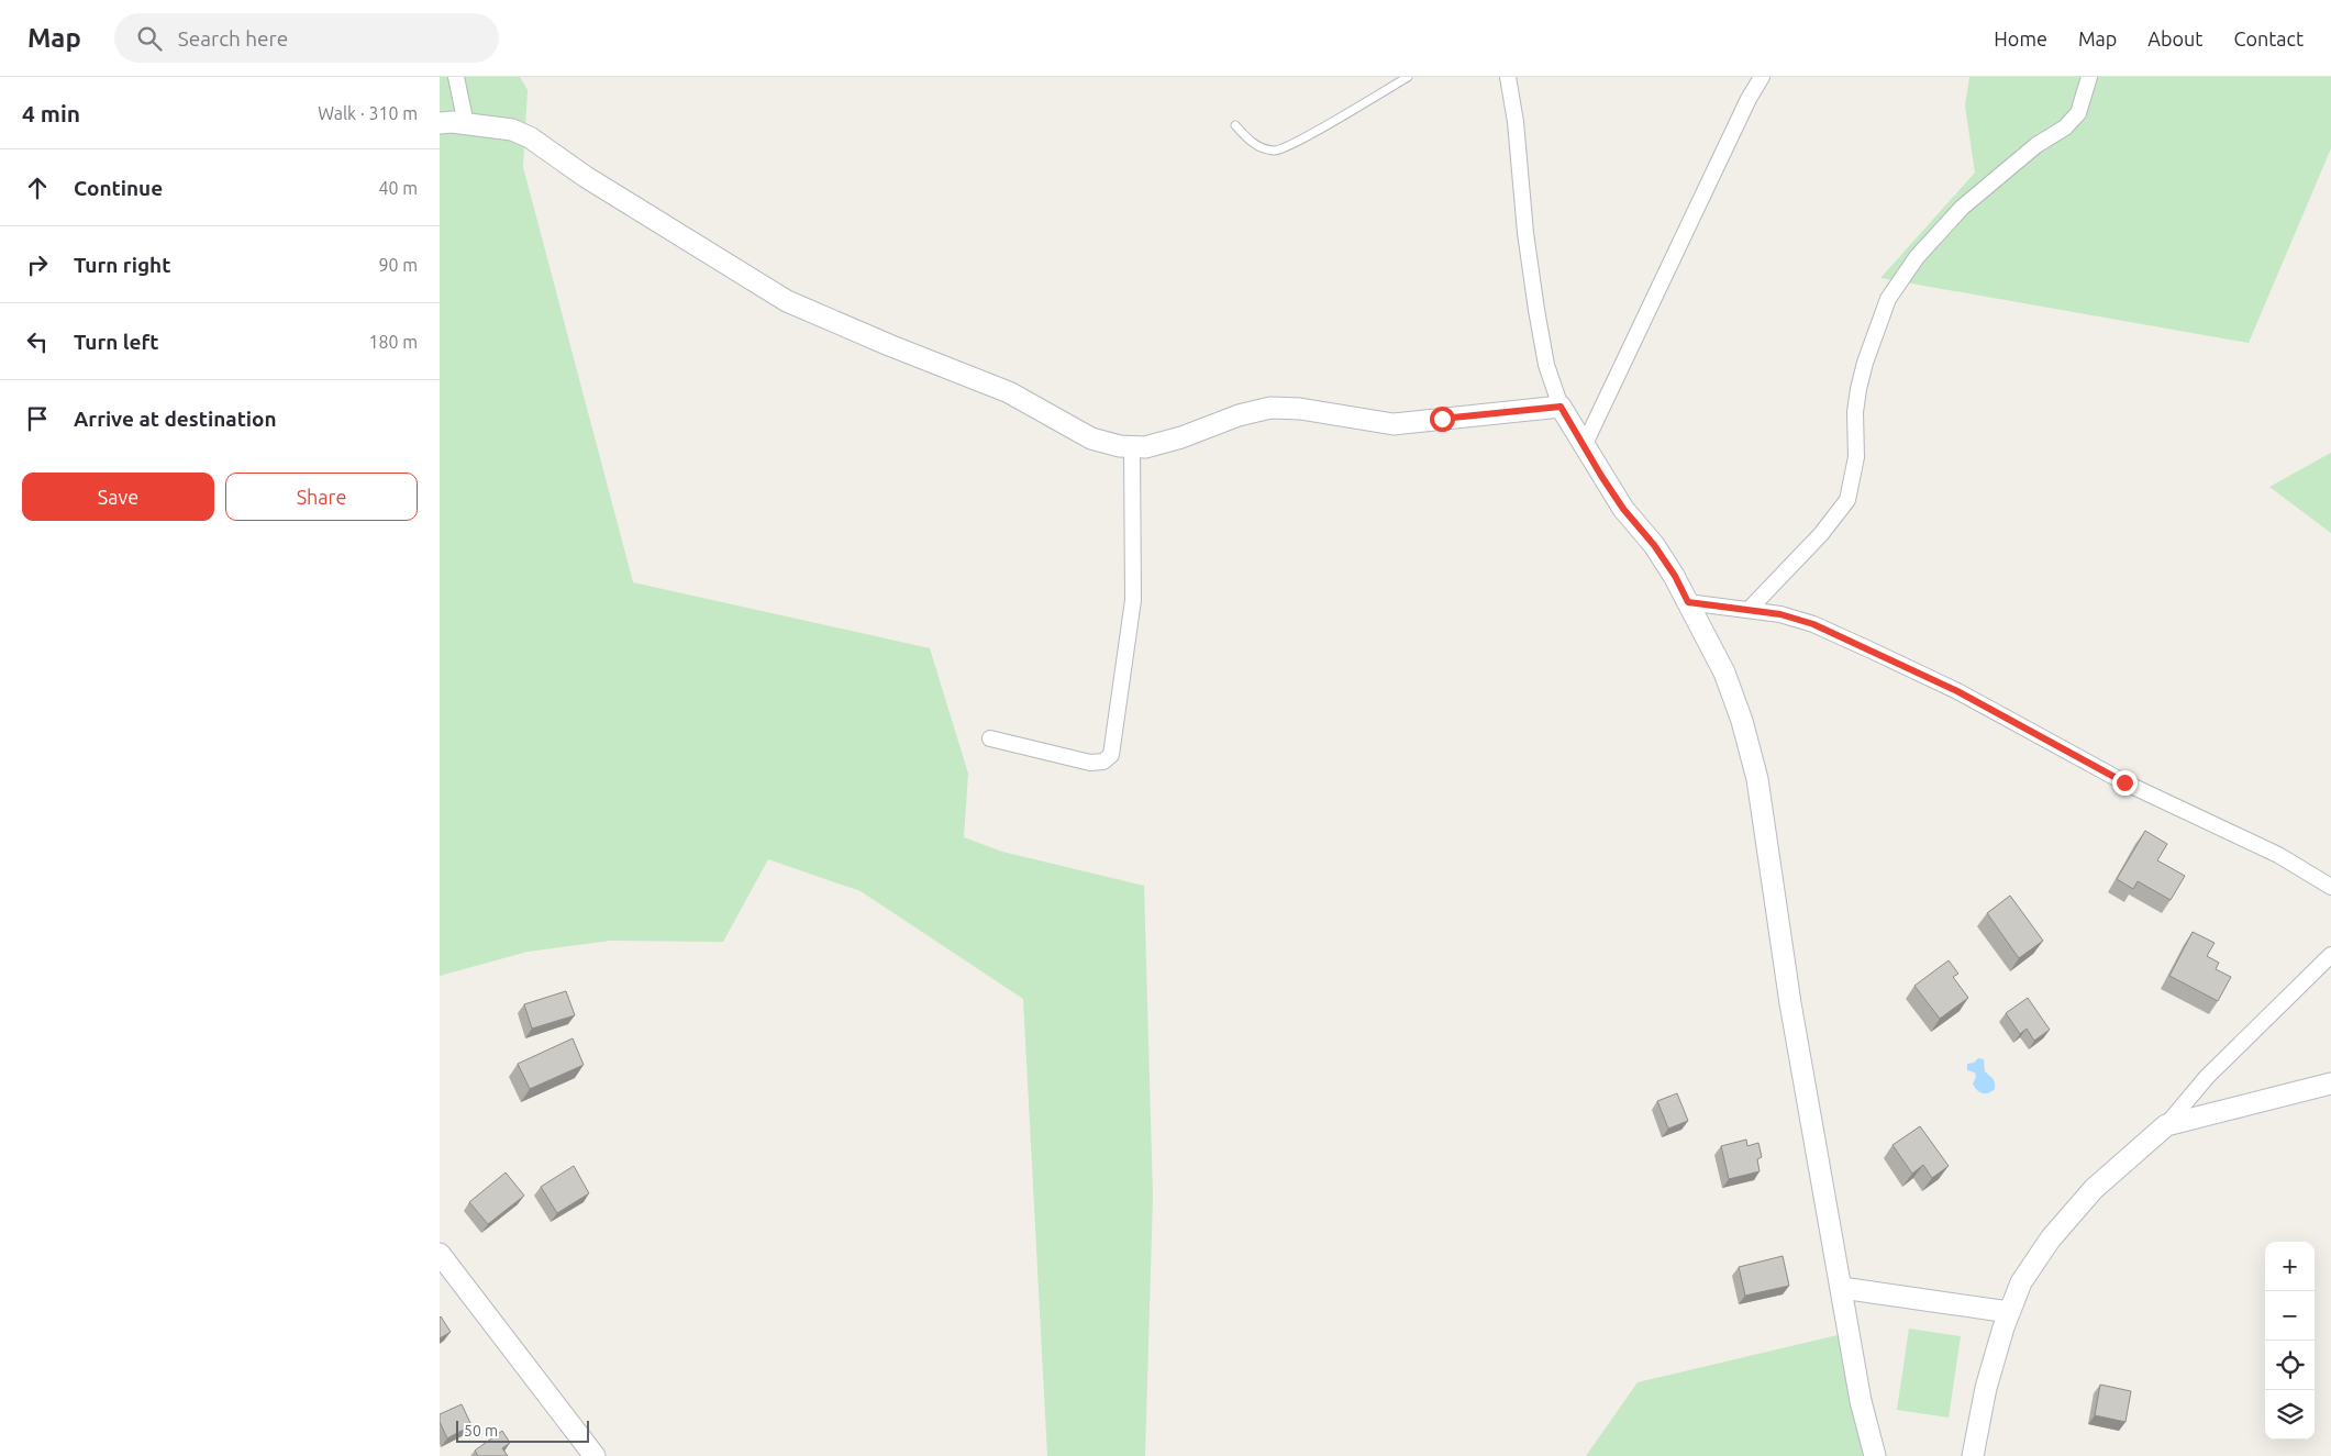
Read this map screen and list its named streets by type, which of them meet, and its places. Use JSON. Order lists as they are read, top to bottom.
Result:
{
  "scale_bar": "50 m",
  "page": {
    "header": "Map",
    "search": "Search here",
    "nav": [
      "Home",
      "Map",
      "About",
      "Contact"
    ],
    "heading": ["4 min", "Walk · 310 m"],
    "list": [
      ["Continue", "40 m"],
      ["Turn right", "90 m"],
      ["Turn left", "180 m"],
      "Arrive at destination"
    ],
    "buttons": ["Save", "Share"],
    "map_buttons": ["+", "−"],
    "scale": "50 m"
  }
}
